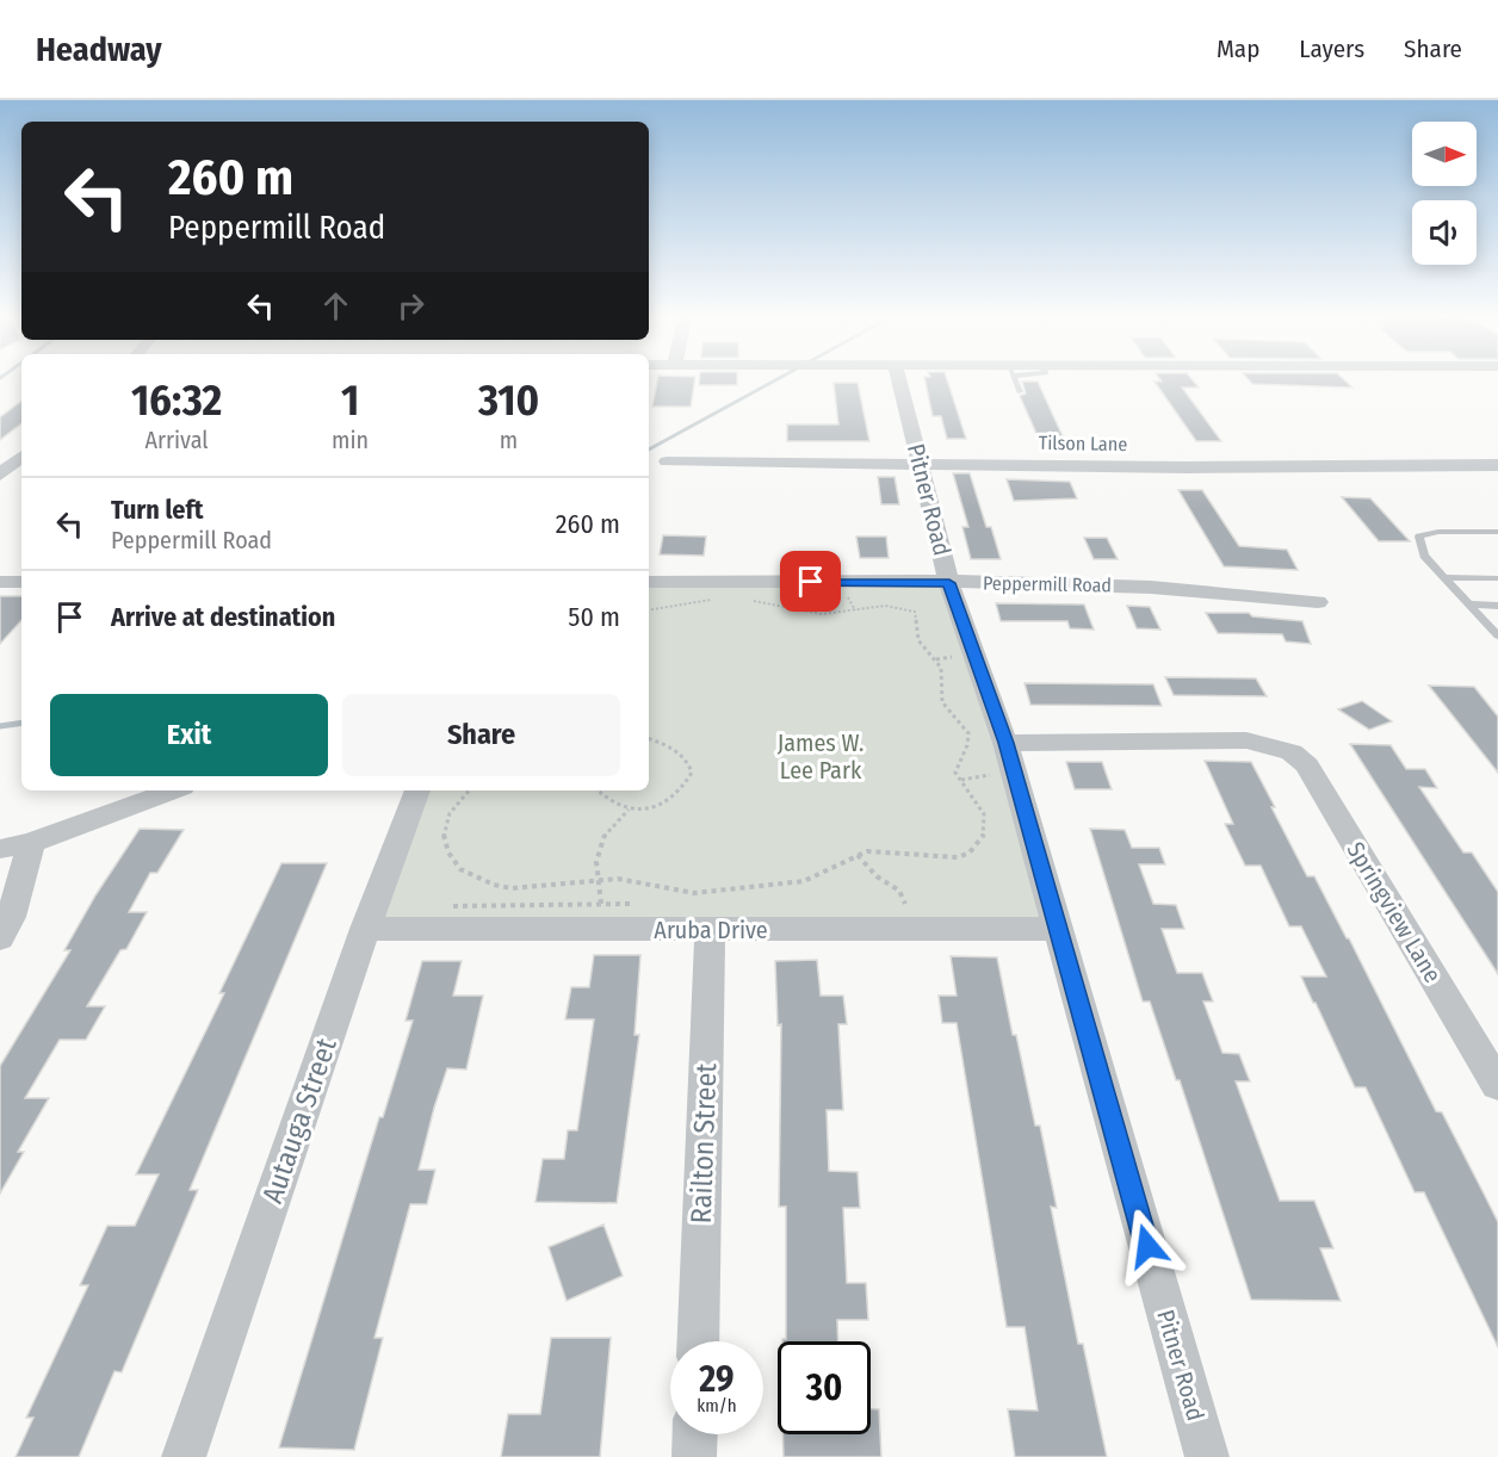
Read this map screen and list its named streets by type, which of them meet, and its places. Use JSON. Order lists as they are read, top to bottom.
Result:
{
  "streets": {
    "street": [
      "Tilson Lane",
      "Pitner Road",
      "Peppermill Road",
      "Springview Lane",
      "Aruba Drive",
      "Autauga Street",
      "Railton Street"
    ]
  },
  "crossings": [
    ["Tilson Lane", "Pitner Road"],
    ["Pitner Road", "Peppermill Road"],
    ["Pitner Road", "Springview Lane"],
    ["Pitner Road", "Aruba Drive"],
    ["Aruba Drive", "Autauga Street"],
    ["Aruba Drive", "Railton Street"]
  ],
  "parks": ["James W. Lee Park"],
  "north": "right",
  "page": {
    "header": "Headway",
    "nav": ["Map", "Layers", "Share"],
    "turn": ["260 m", "Peppermill Road"],
    "eta": [
      "16:32",
      "Arrival",
      "1",
      "min",
      "310",
      "m"
    ],
    "list": [
      {
        "name": "Turn left",
        "note": "Peppermill Road",
        "value": "260 m"
      },
      {
        "name": "Arrive at destination",
        "value": "50 m"
      }
    ],
    "buttons": ["Exit", "Share"],
    "speed": "29 km/h",
    "limit": "30"
  }
}
